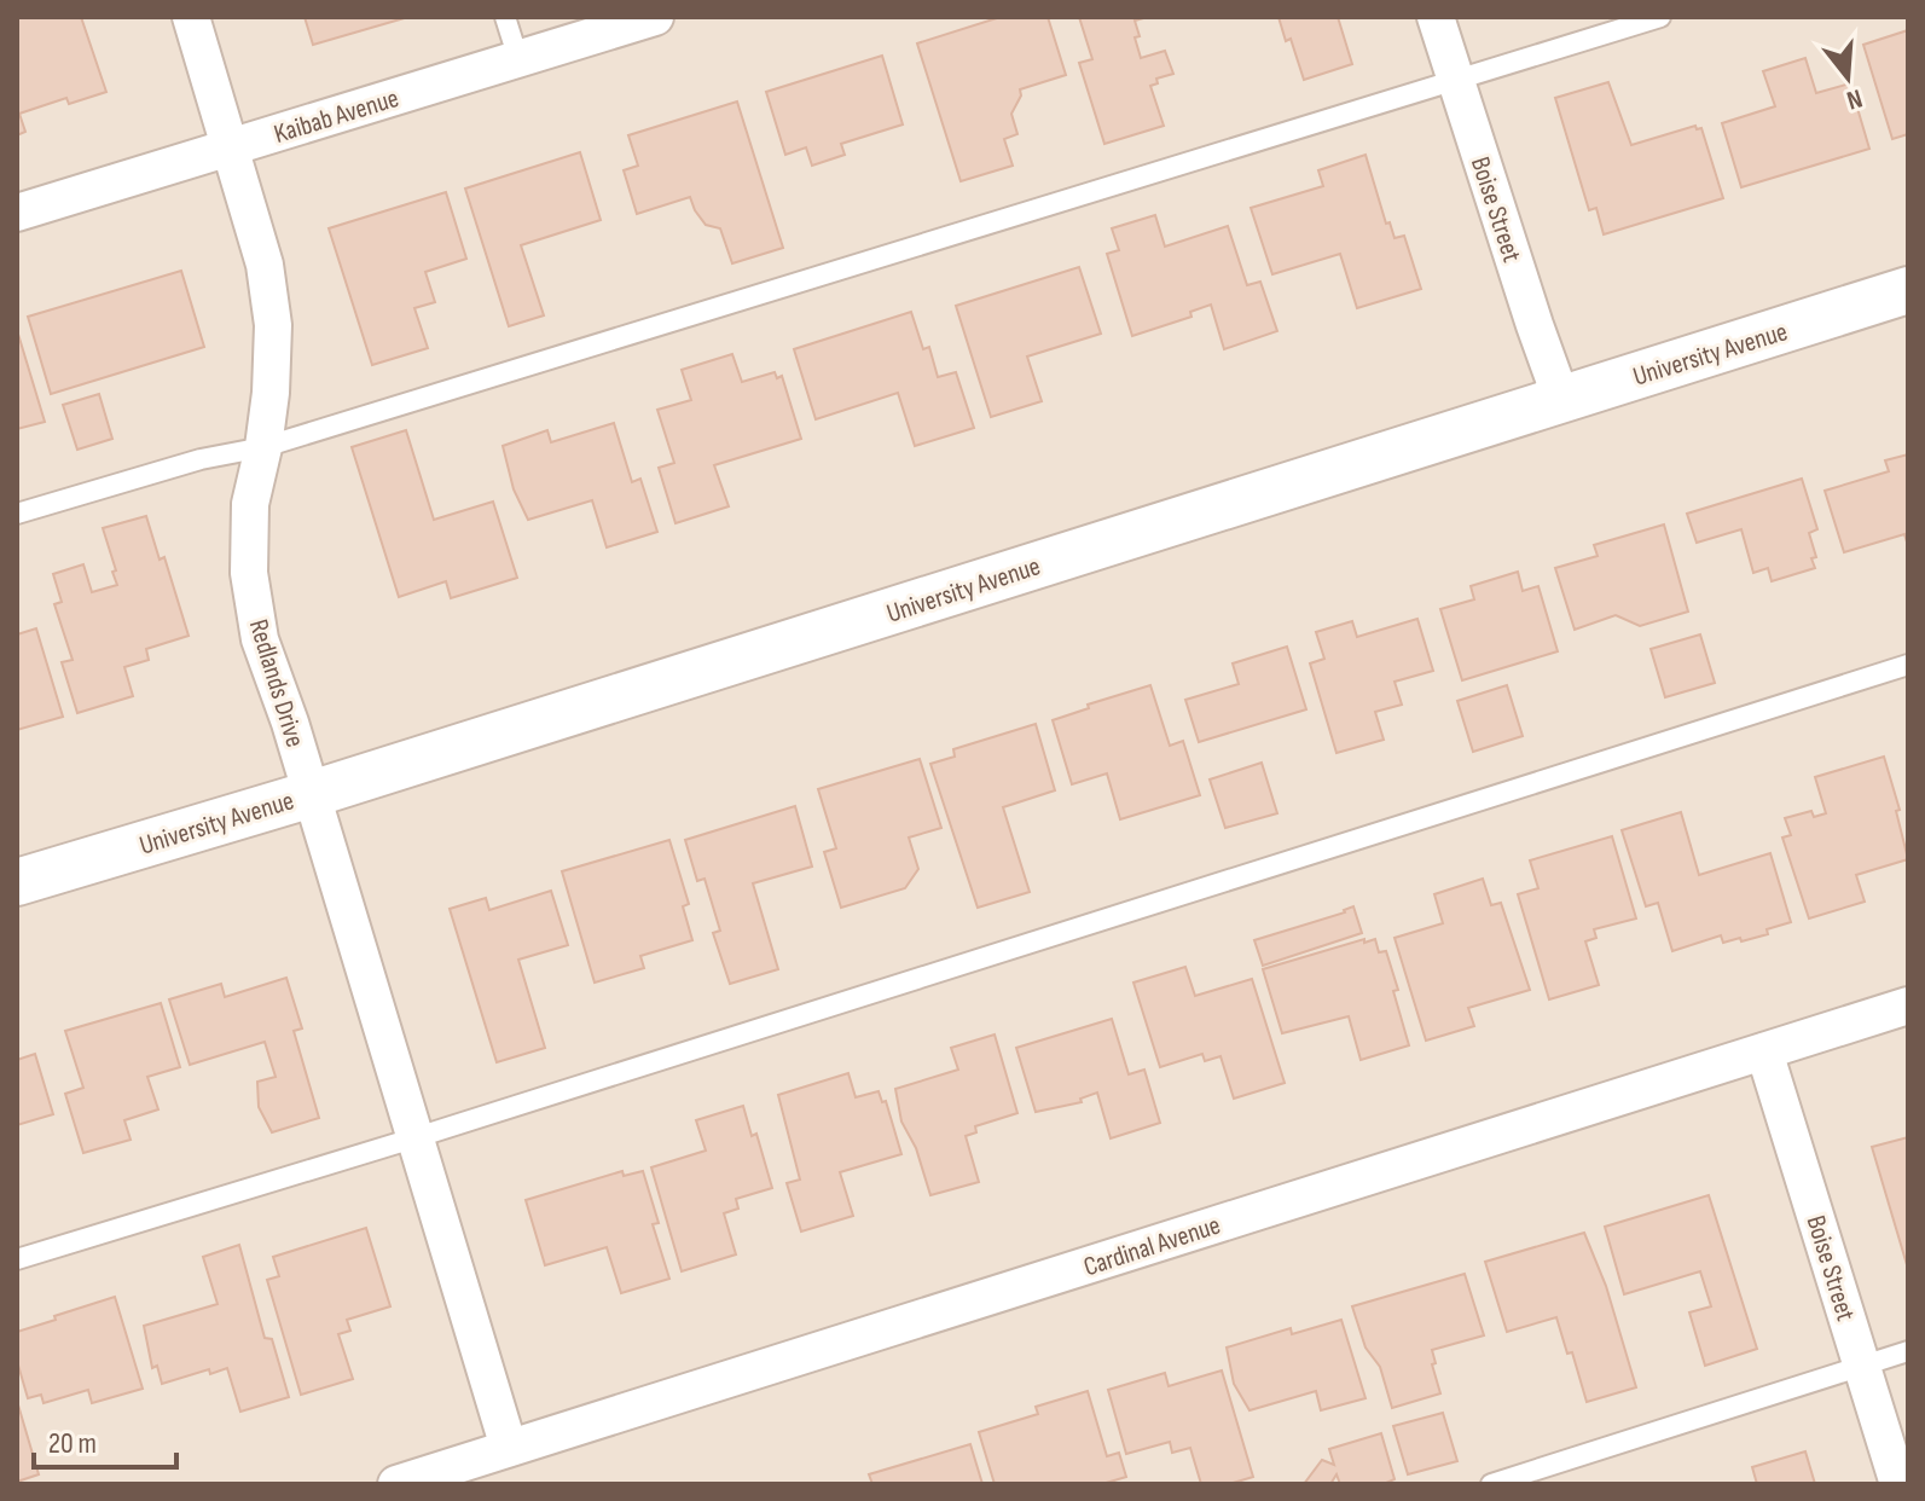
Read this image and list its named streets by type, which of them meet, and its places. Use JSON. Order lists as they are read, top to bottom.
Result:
{
  "streets": {
    "street": [
      "Kaibab Avenue",
      "Boise Street",
      "University Avenue",
      "Redlands Drive",
      "Cardinal Avenue"
    ]
  },
  "crossings": [
    ["Kaibab Avenue", "Redlands Drive"],
    ["Boise Street", "University Avenue"],
    ["Boise Street", "Cardinal Avenue"],
    ["University Avenue", "Redlands Drive"],
    ["Redlands Drive", "Cardinal Avenue"]
  ],
  "scale_bar": "20 m",
  "north": "bottom"
}
